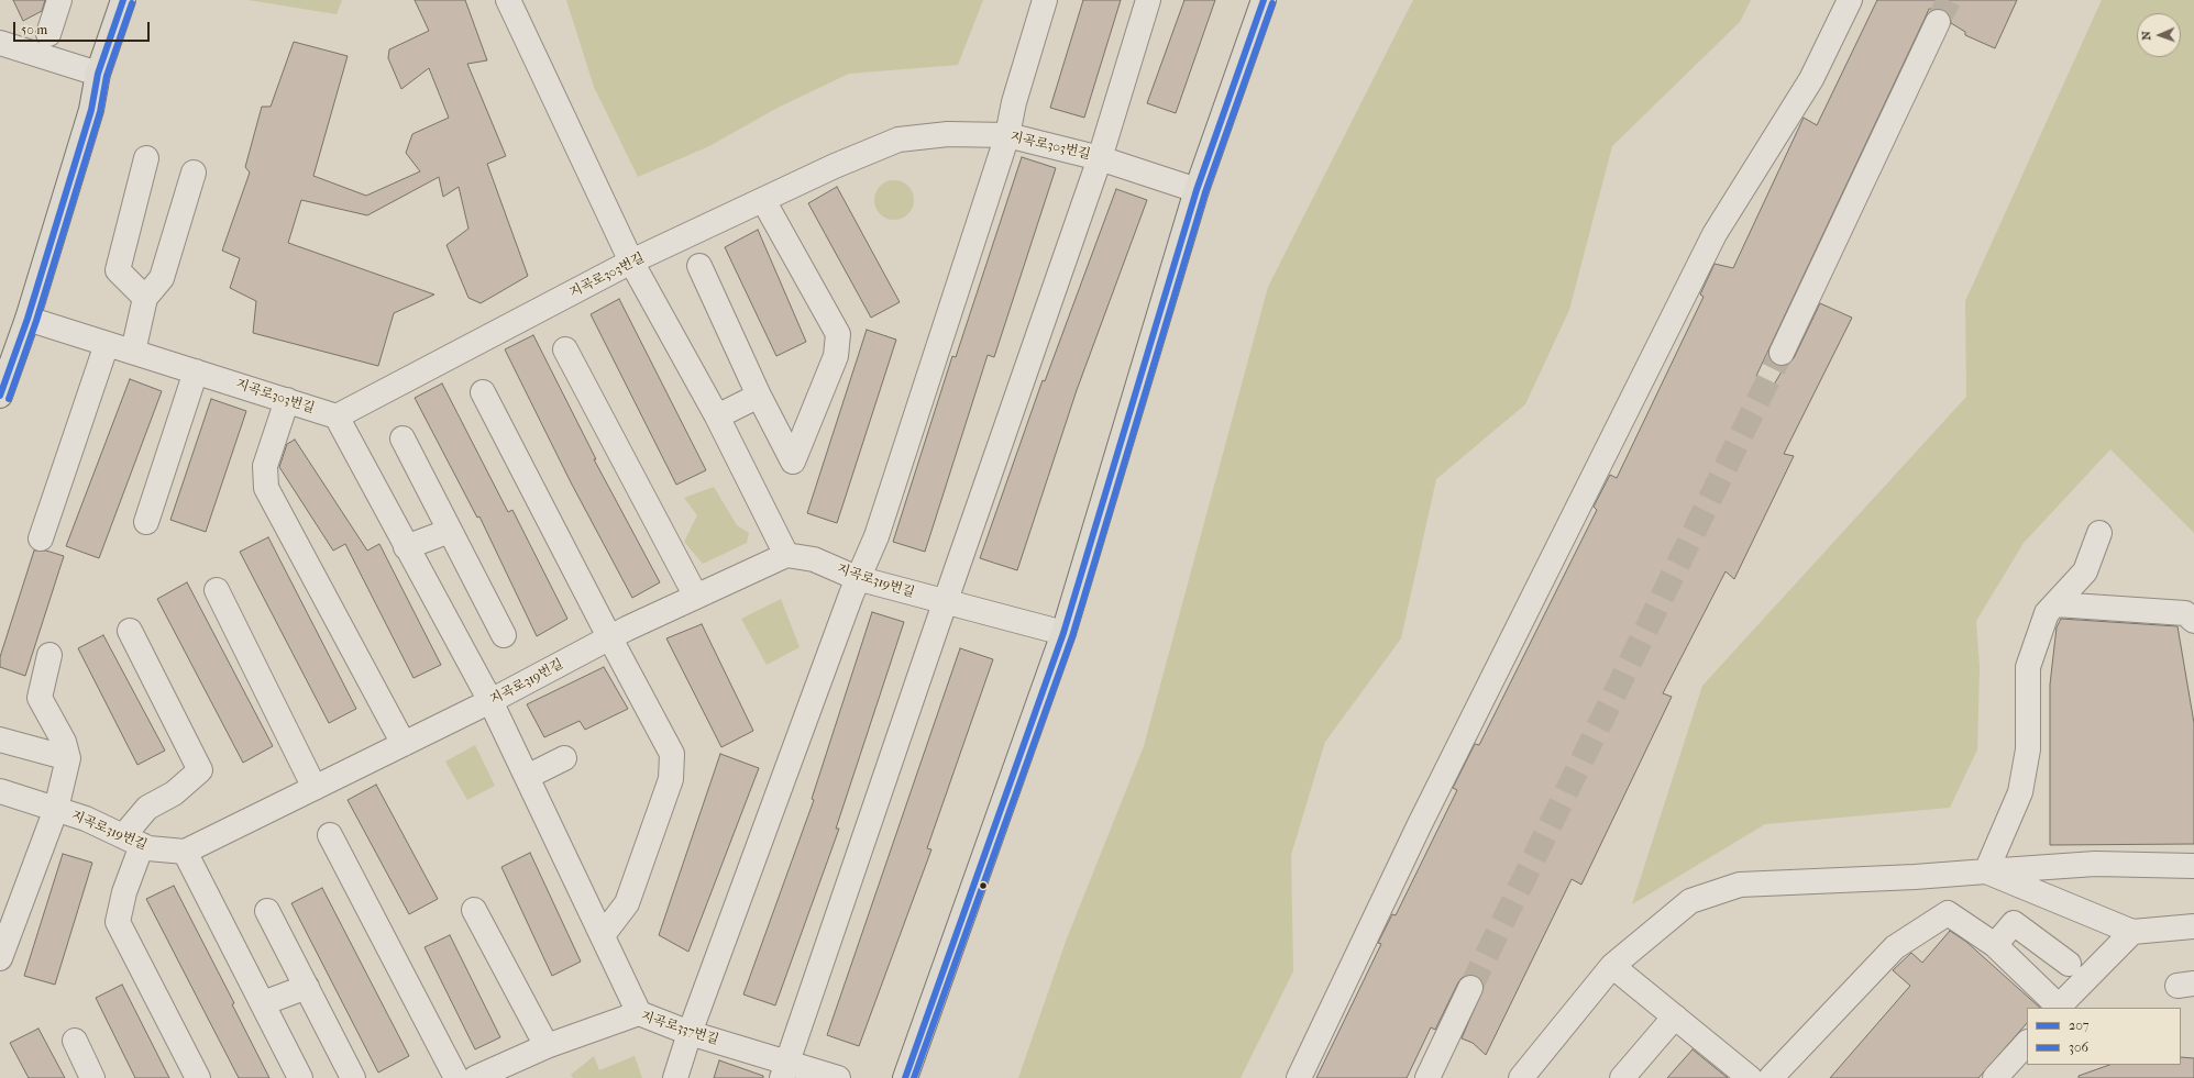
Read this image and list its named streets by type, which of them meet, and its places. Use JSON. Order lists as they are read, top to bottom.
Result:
{
  "streets": {
    "street": ["지곡로303번길", "지곡로319번길", "지곡로337번길"]
  },
  "lines": ["transit line 207", "transit line 306"],
  "legend": ["207", "306"],
  "scale_bar": "50 m",
  "north": "left"
}
